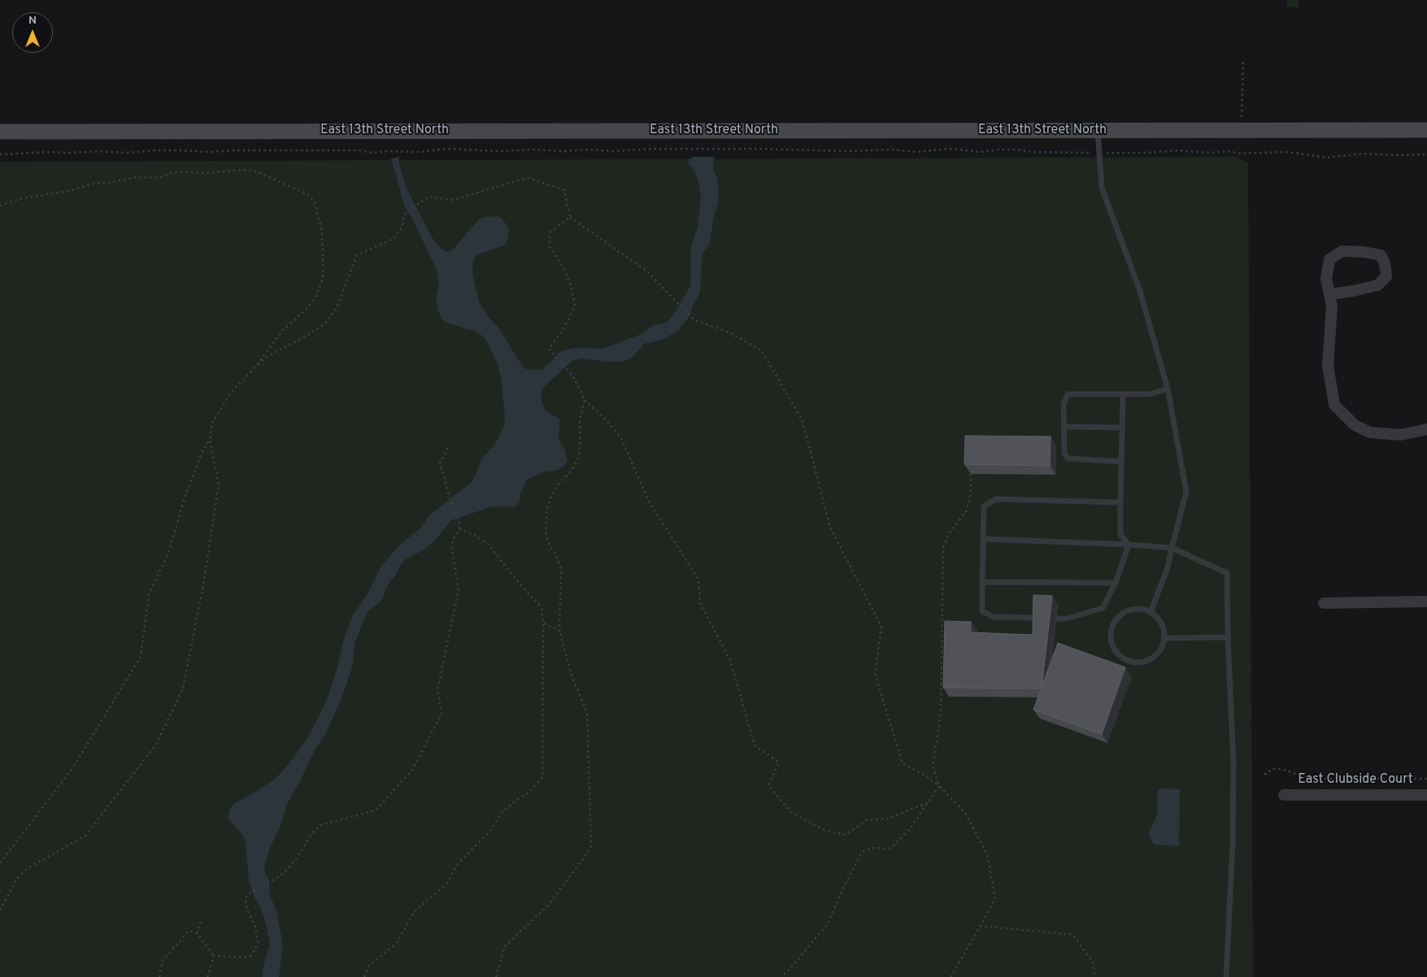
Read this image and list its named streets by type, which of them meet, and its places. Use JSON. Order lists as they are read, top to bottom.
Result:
{
  "streets": {
    "main road": ["East 13th Street North"],
    "street": ["East Clubside Court"]
  },
  "north": "top"
}
